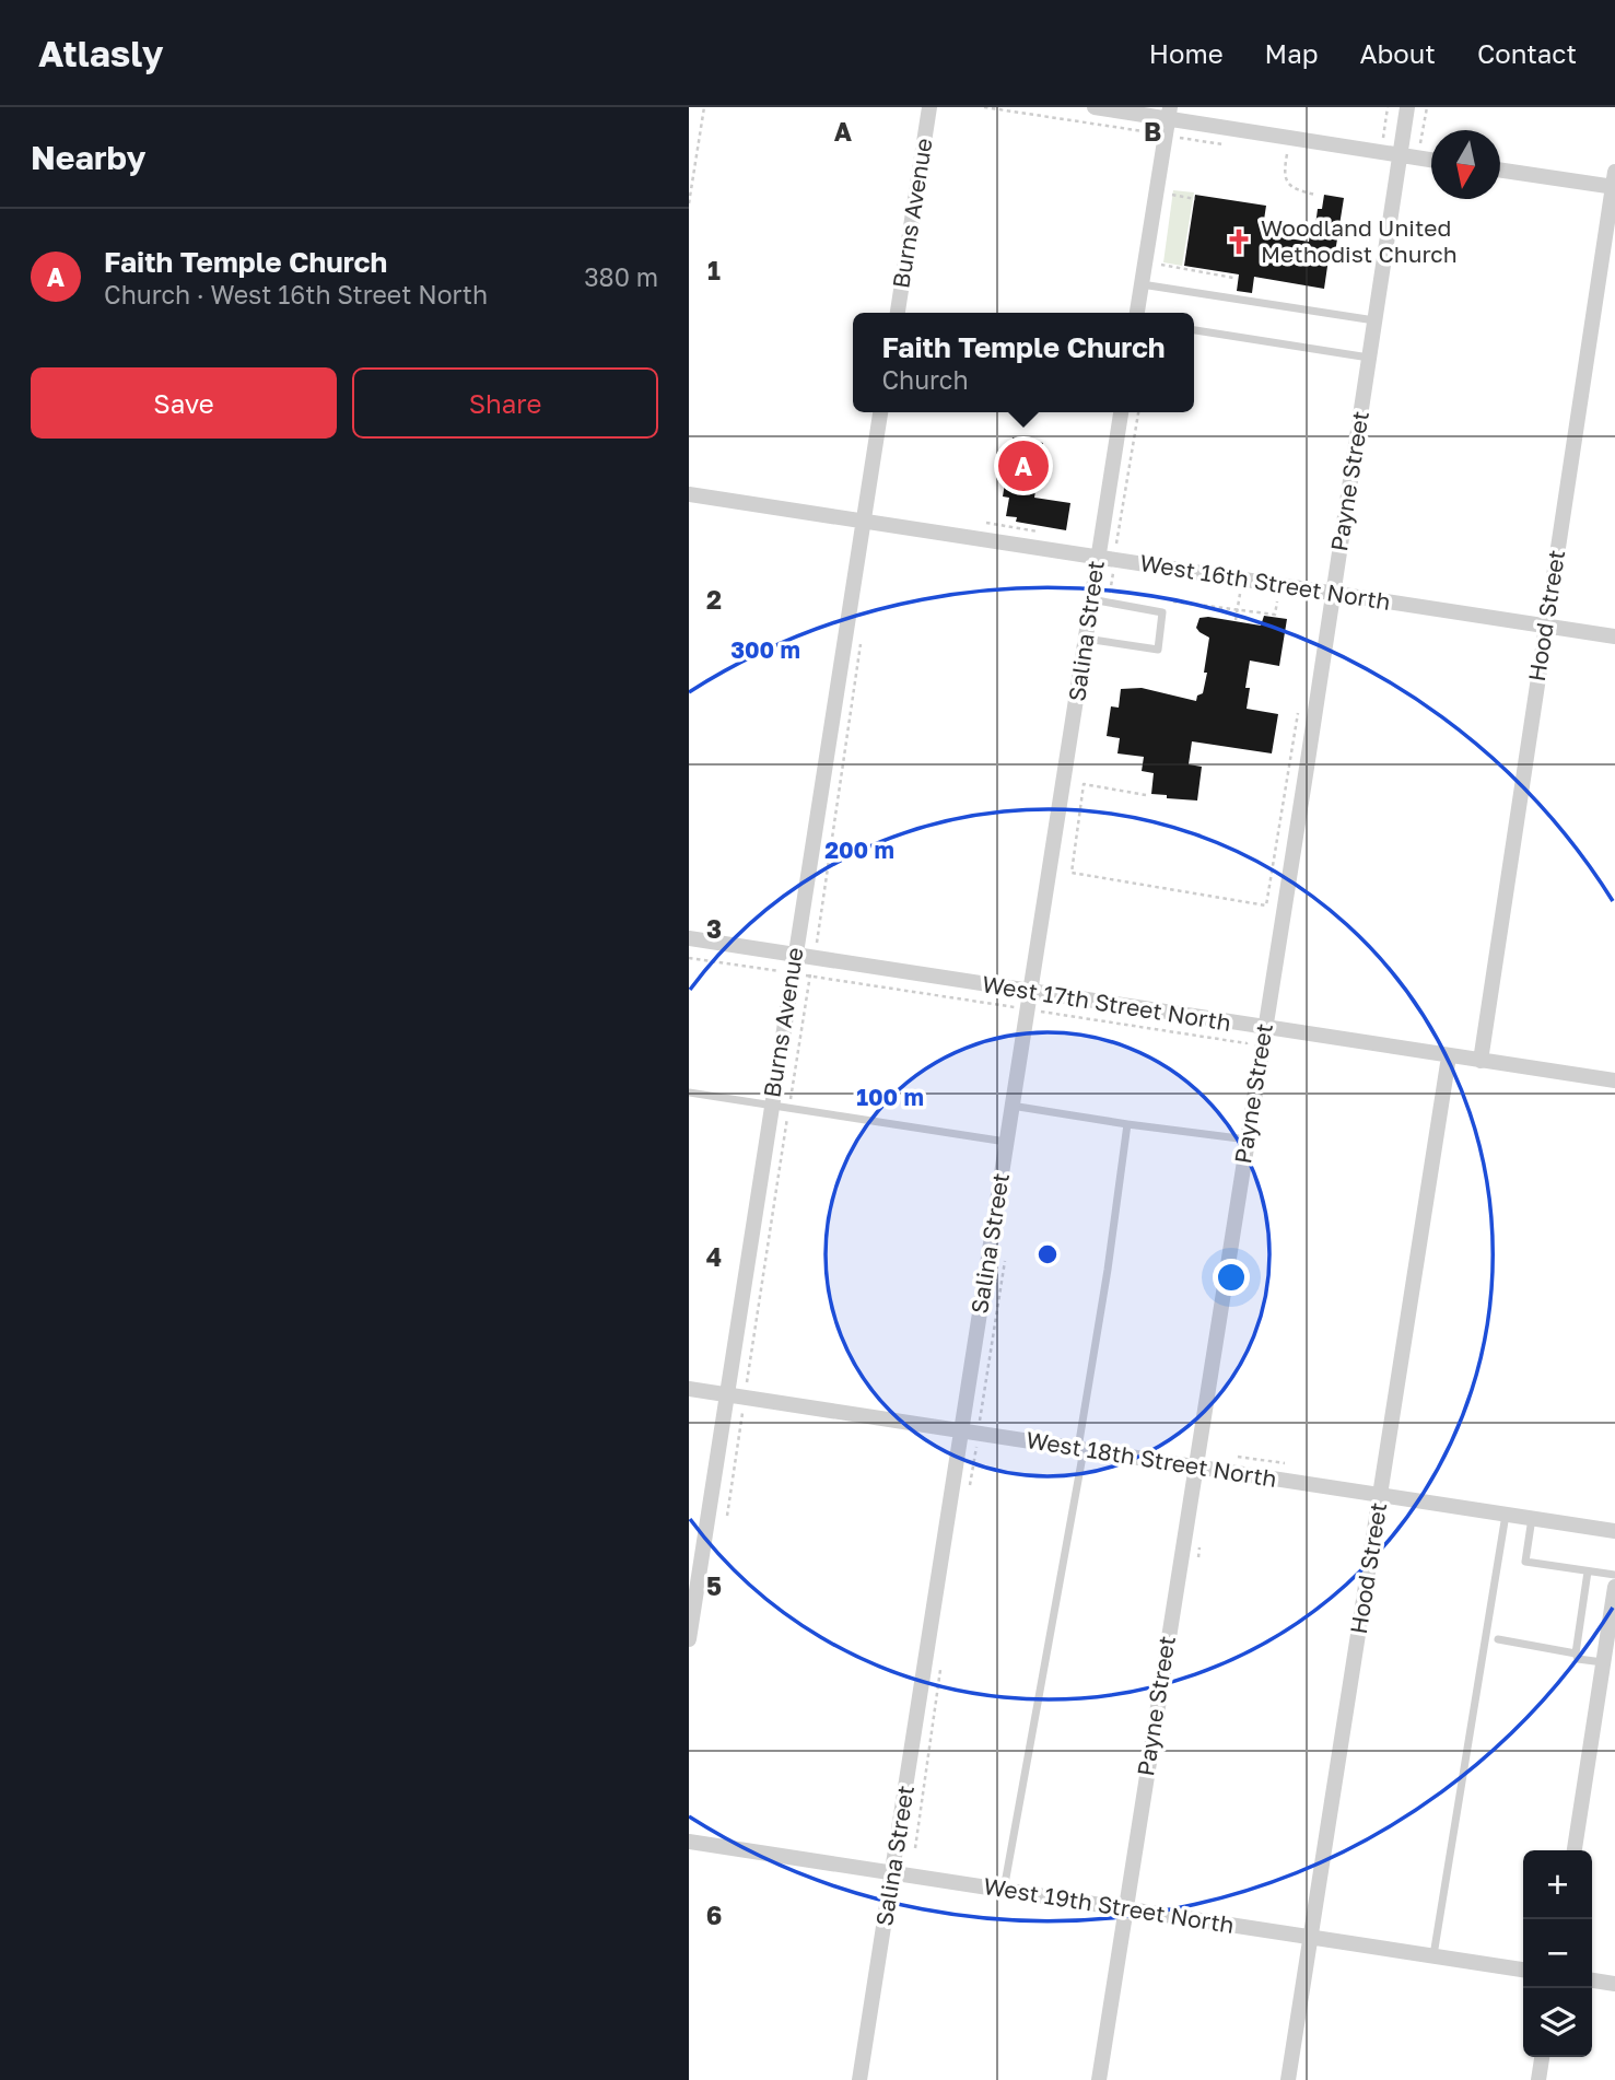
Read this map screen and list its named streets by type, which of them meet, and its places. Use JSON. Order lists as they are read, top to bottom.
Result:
{
  "streets": {
    "street": [
      "Burns Avenue",
      "Payne Street",
      "West 16th Street North",
      "Hood Street",
      "Salina Street",
      "West 17th Street North",
      "West 18th Street North",
      "West 19th Street North"
    ]
  },
  "crossings": [
    ["Burns Avenue", "West 16th Street North"],
    ["Burns Avenue", "West 17th Street North"],
    ["Burns Avenue", "West 18th Street North"],
    ["Payne Street", "West 16th Street North"],
    ["Payne Street", "West 17th Street North"],
    ["Payne Street", "West 18th Street North"],
    ["Payne Street", "West 19th Street North"],
    ["West 16th Street North", "Hood Street"],
    ["West 16th Street North", "Salina Street"],
    ["Hood Street", "West 17th Street North"],
    ["Hood Street", "West 18th Street North"],
    ["Hood Street", "West 19th Street North"],
    ["Salina Street", "West 17th Street North"],
    ["Salina Street", "West 18th Street North"],
    ["Salina Street", "West 19th Street North"]
  ],
  "places": {
    "church": ["Woodland United Methodist Church"]
  },
  "north": "bottom",
  "page": {
    "header": "Atlasly",
    "nav": [
      "Home",
      "Map",
      "About",
      "Contact"
    ],
    "heading": "Nearby",
    "list": [
      {
        "mark": "A",
        "name": "Faith Temple Church",
        "note": "Church · West 16th Street North",
        "value": "380 m"
      }
    ],
    "popup": ["Faith Temple Church", "Church"],
    "buttons": ["Save", "Share"],
    "pins": "A",
    "map_buttons": ["+", "−"]
  },
  "grid": {
    "columns": ["A", "B"],
    "rows": [
      "1",
      "2",
      "3",
      "4",
      "5",
      "6"
    ]
  },
  "rings": ["300 m", "200 m", "100 m"]
}
